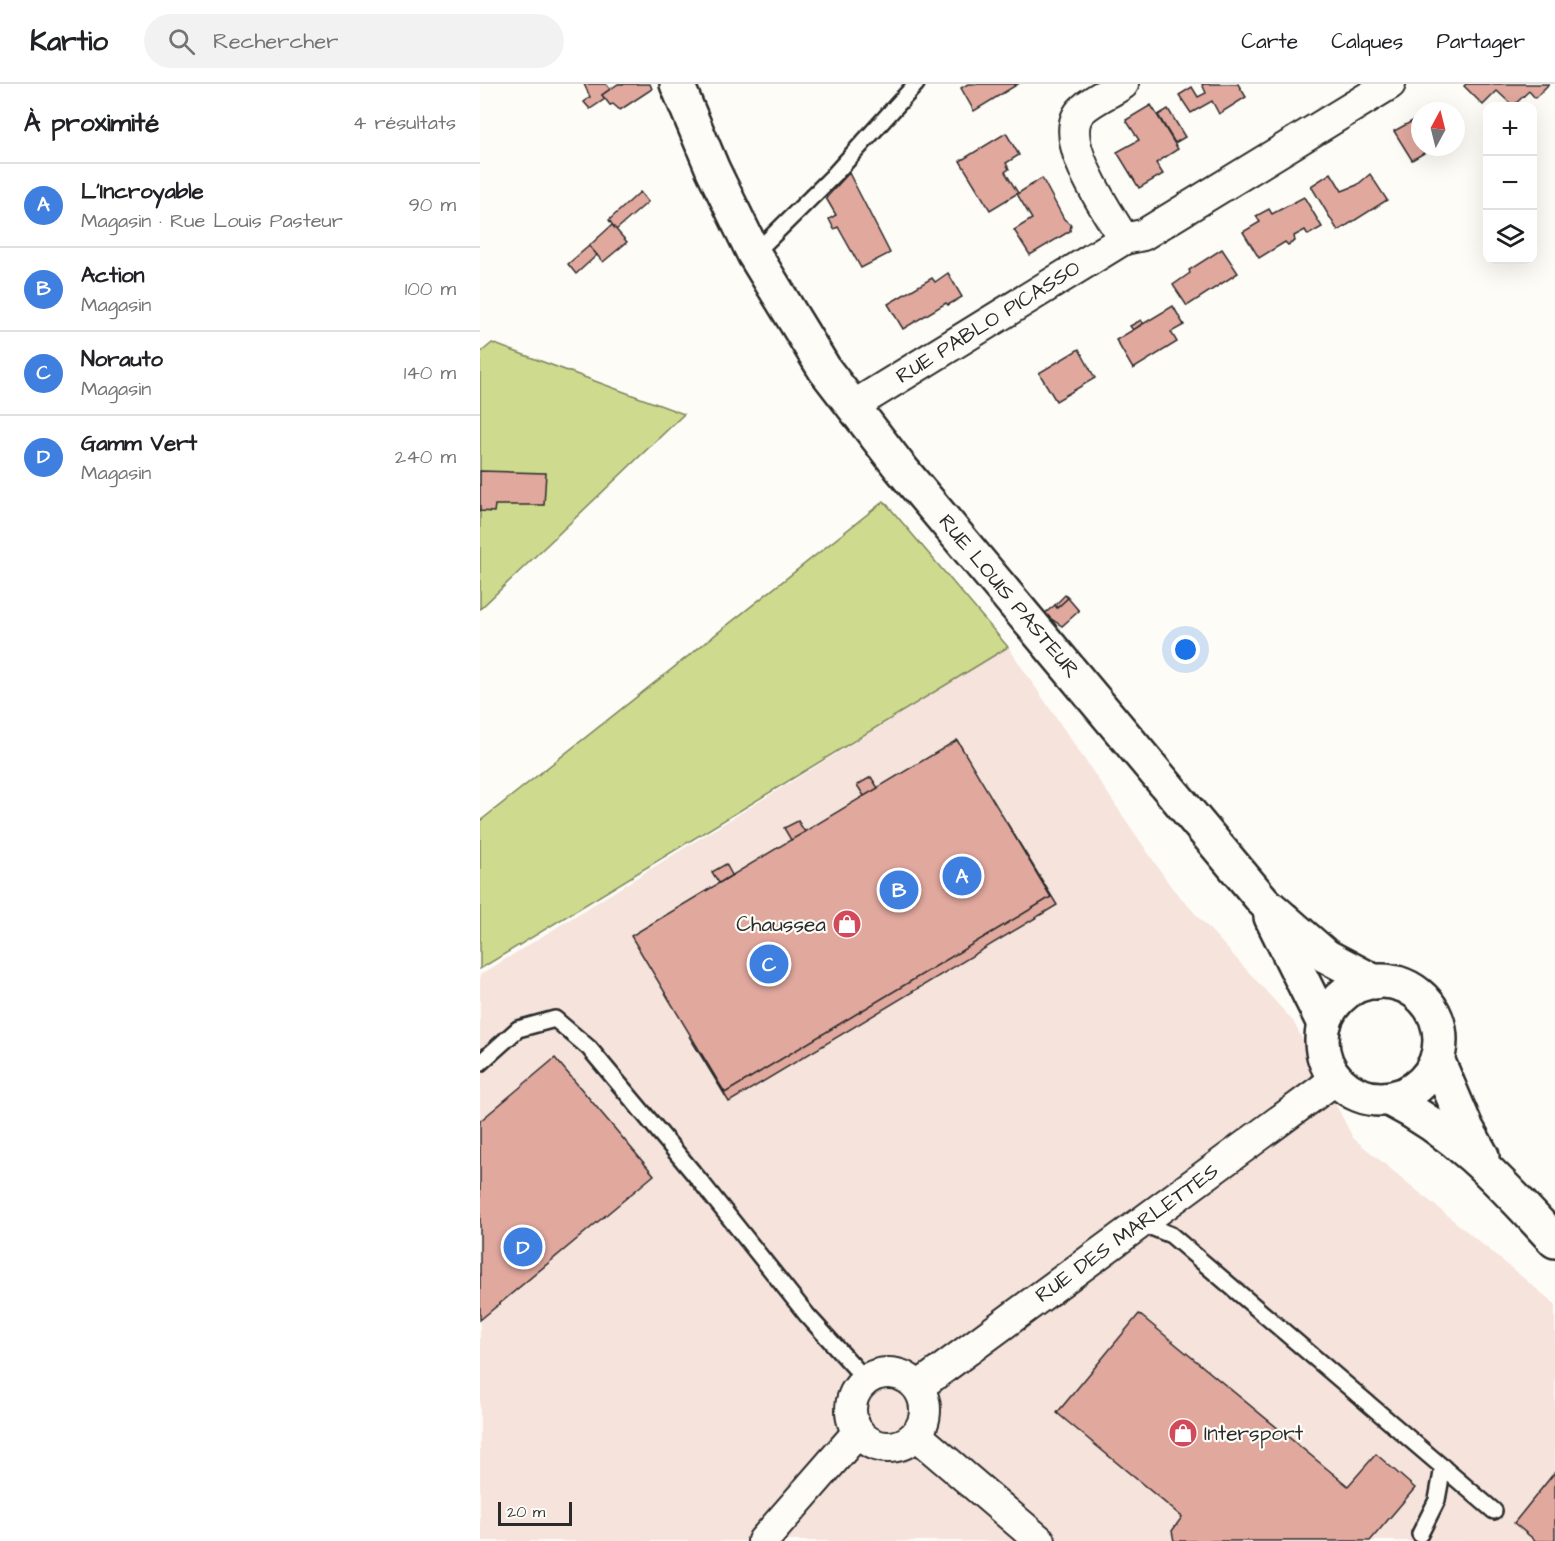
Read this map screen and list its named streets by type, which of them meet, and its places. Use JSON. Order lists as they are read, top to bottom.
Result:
{
  "streets": {
    "main road": ["RUE LOUIS PASTEUR"],
    "street": ["RUE PABLO PICASSO", "RUE DES MARLETTES"]
  },
  "crossings": [
    ["RUE PABLO PICASSO", "RUE LOUIS PASTEUR"],
    ["RUE LOUIS PASTEUR", "RUE DES MARLETTES"]
  ],
  "places": {
    "shop": ["Chaussea", "Intersport"]
  },
  "scale_bar": "20 m",
  "north": "top",
  "page": {
    "header": "Kartio",
    "search": "Rechercher",
    "nav": ["Carte", "Calques", "Partager"],
    "heading": ["À proximité", "4 résultats"],
    "map_buttons": ["+", "−"],
    "list": [
      {
        "mark": "A",
        "name": "L'Incroyable",
        "note": "Magasin · Rue Louis Pasteur",
        "value": "90 m"
      },
      {
        "mark": "B",
        "name": "Action",
        "note": "Magasin",
        "value": "100 m"
      },
      {
        "mark": "C",
        "name": "Norauto",
        "note": "Magasin",
        "value": "140 m"
      },
      {
        "mark": "D",
        "name": "Gamm Vert",
        "note": "Magasin",
        "value": "240 m"
      }
    ],
    "pins": [
      "A",
      "B",
      "C",
      "D"
    ],
    "scale": "20 m"
  }
}
